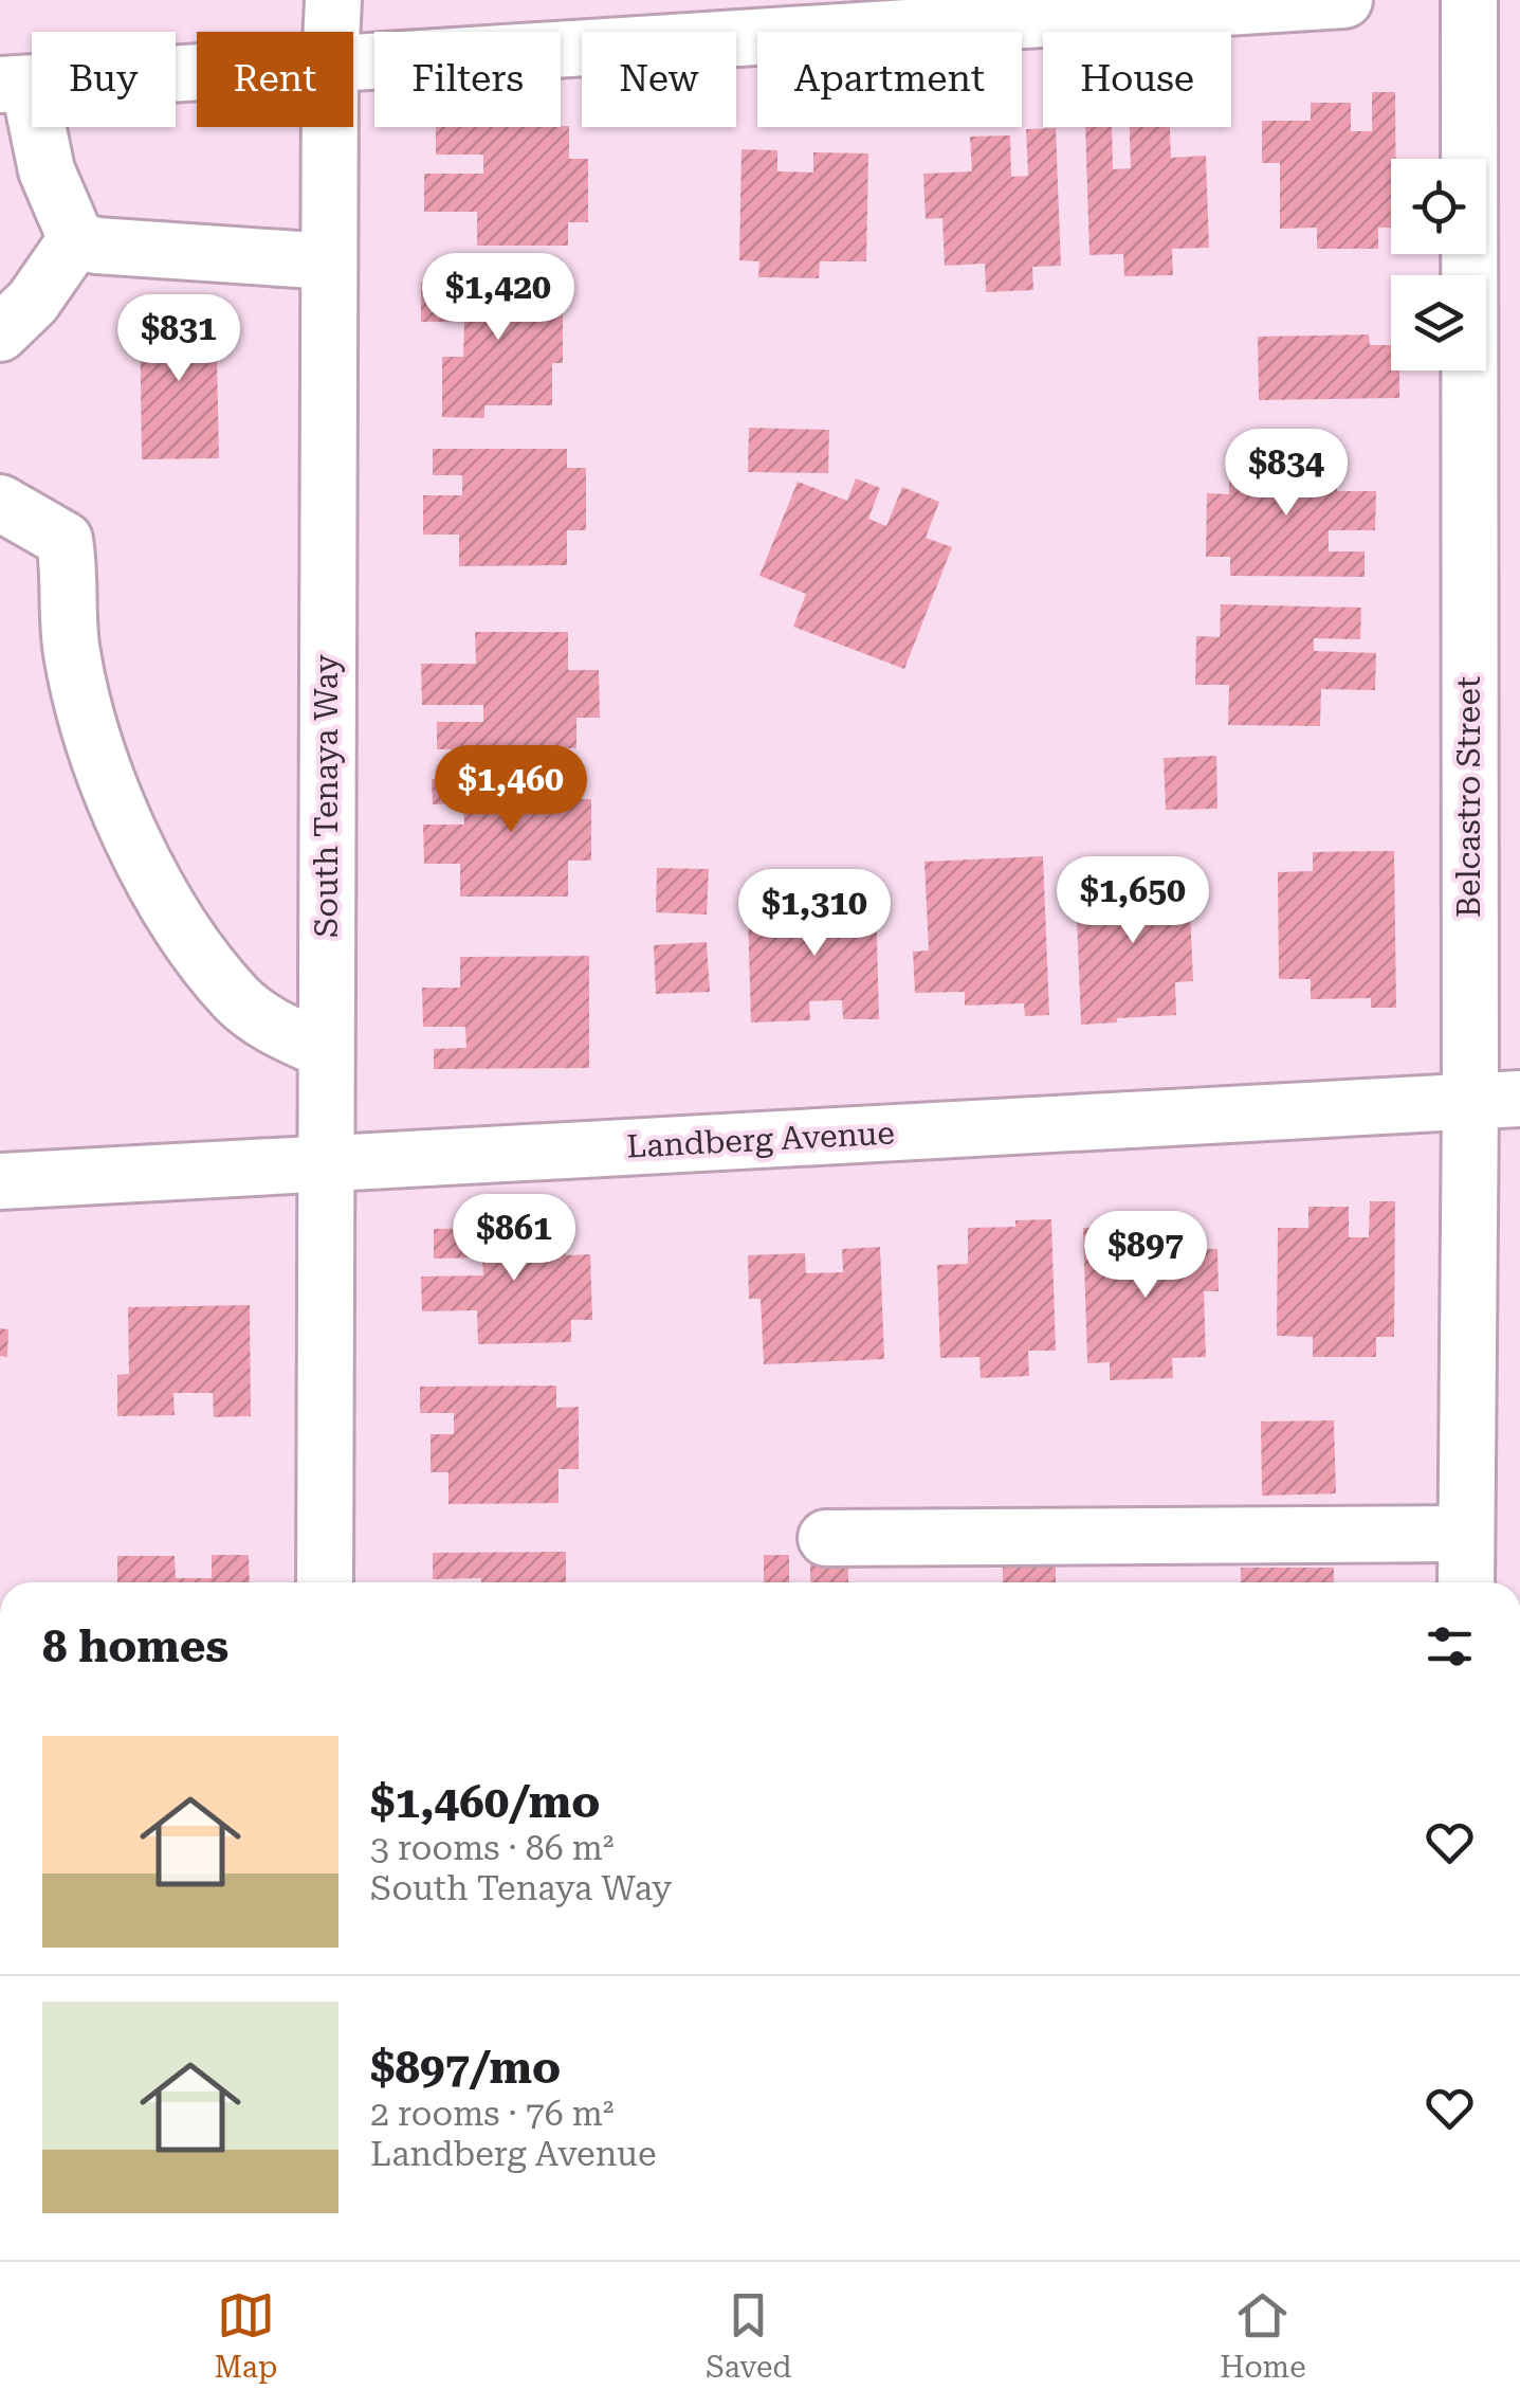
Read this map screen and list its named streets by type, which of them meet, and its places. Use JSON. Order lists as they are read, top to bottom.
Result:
{
  "streets": {
    "street": ["South Tenaya Way", "Belcastro Street", "Landberg Avenue"]
  },
  "crossings": [
    ["South Tenaya Way", "Landberg Avenue"],
    ["Belcastro Street", "Landberg Avenue"]
  ],
  "page": {
    "chip": [
      "Buy",
      "Rent",
      "Filters",
      "New",
      "Apartment",
      "House"
    ],
    "price": [
      "$1,420",
      "$831",
      "$834",
      "$1,460",
      "$1,650",
      "$1,310",
      "$861",
      "$897"
    ],
    "heading": "8 homes",
    "list": [
      {
        "name": "$1,460/mo",
        "note": "3 rooms · 86 m² · South Tenaya Way"
      },
      {
        "name": "$897/mo",
        "note": "2 rooms · 76 m² · Landberg Avenue"
      }
    ],
    "tabs": ["Map", "Saved", "Home"]
  }
}
